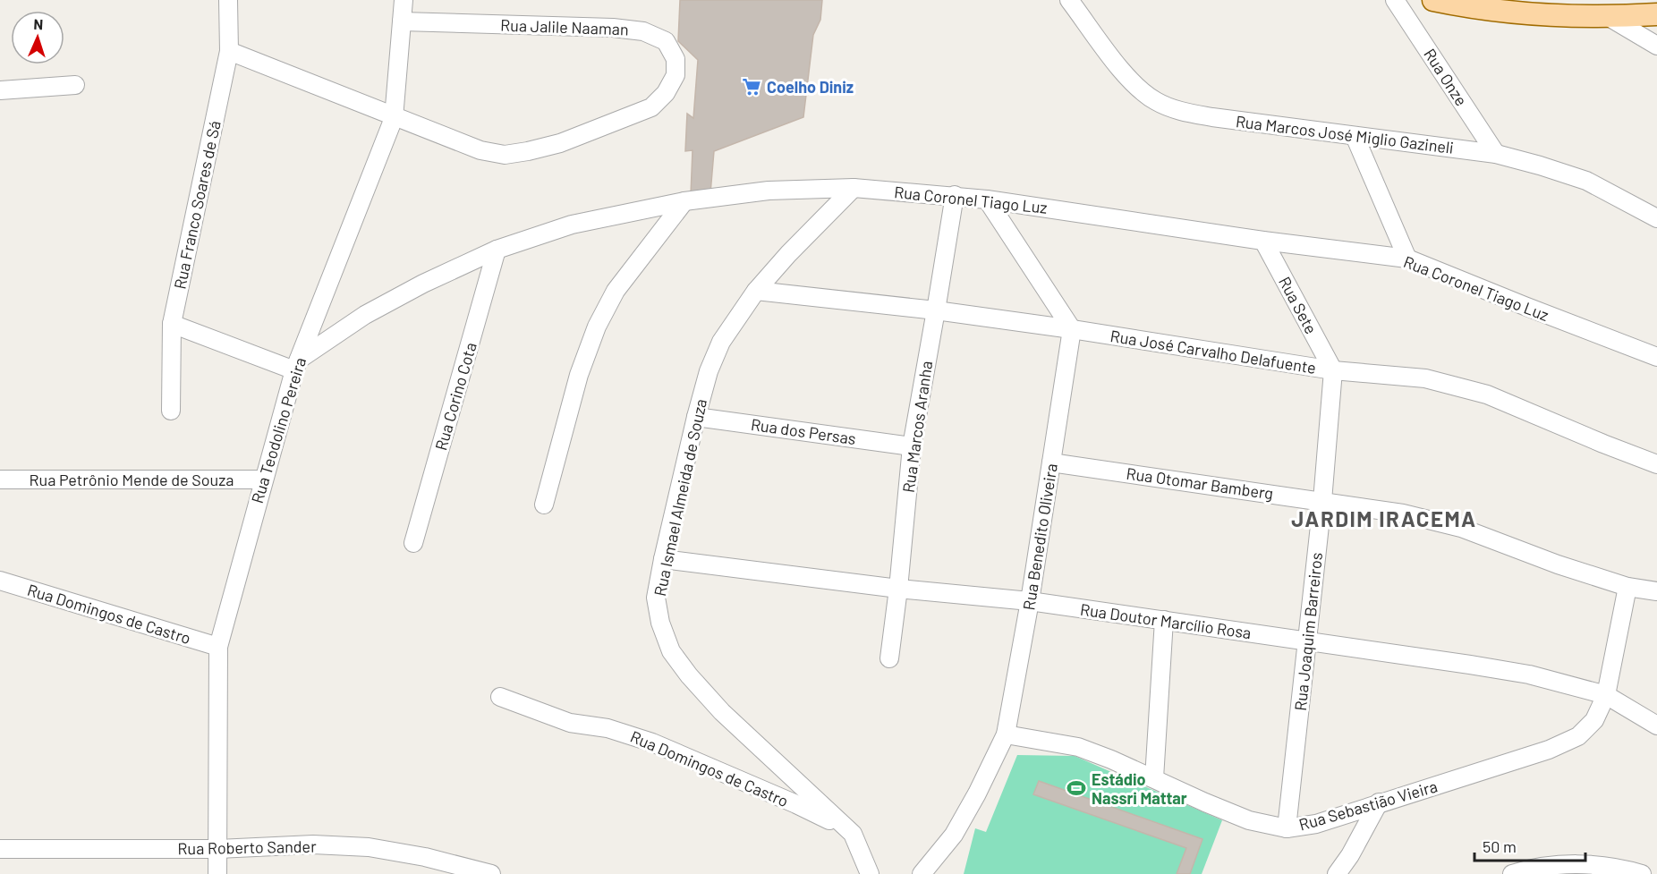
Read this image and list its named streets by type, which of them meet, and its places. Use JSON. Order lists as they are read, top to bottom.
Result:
{
  "streets": {
    "street": [
      "Rua Jalile Naaman",
      "Rua Onze",
      "Rua Marcos José Miglio Gazineli",
      "Rua Coronel Tiago Luz",
      "Rua Franco Soares de Sá",
      "Rua Sete",
      "Rua José Carvalho Delafuente",
      "Rua Corino Cota",
      "Rua Marcos Aranha",
      "Rua Teodolino Pereira",
      "Rua dos Persas",
      "Rua Petrônio Mende de Souza",
      "Rua Otomar Bamberg",
      "Rua Ismael Almeida de Souza",
      "Rua Benedito Oliveira",
      "Rua Domingos de Castro",
      "Rua Doutor Marcílio Rosa",
      "Rua Joaquim Barreiros",
      "Rua Sebastião Vieira",
      "Rua Roberto Sander"
    ]
  },
  "crossings": [
    ["Rua Jalile Naaman", "Rua Franco Soares de Sá"],
    ["Rua Jalile Naaman", "Rua Teodolino Pereira"],
    ["Rua Onze", "Rua Marcos José Miglio Gazineli"],
    ["Rua Coronel Tiago Luz", "Rua Sete"],
    ["Rua Coronel Tiago Luz", "Rua Corino Cota"],
    ["Rua Coronel Tiago Luz", "Rua Marcos Aranha"],
    ["Rua Coronel Tiago Luz", "Rua Teodolino Pereira"],
    ["Rua Coronel Tiago Luz", "Rua Ismael Almeida de Souza"],
    ["Rua Sete", "Rua José Carvalho Delafuente"],
    ["Rua Sete", "Rua Joaquim Barreiros"],
    ["Rua José Carvalho Delafuente", "Rua Marcos Aranha"],
    ["Rua José Carvalho Delafuente", "Rua Ismael Almeida de Souza"],
    ["Rua José Carvalho Delafuente", "Rua Benedito Oliveira"],
    ["Rua José Carvalho Delafuente", "Rua Joaquim Barreiros"],
    ["Rua Marcos Aranha", "Rua dos Persas"],
    ["Rua Marcos Aranha", "Rua Doutor Marcílio Rosa"],
    ["Rua Teodolino Pereira", "Rua Petrônio Mende de Souza"],
    ["Rua Teodolino Pereira", "Rua Domingos de Castro"],
    ["Rua Teodolino Pereira", "Rua Roberto Sander"],
    ["Rua dos Persas", "Rua Ismael Almeida de Souza"],
    ["Rua Otomar Bamberg", "Rua Benedito Oliveira"],
    ["Rua Otomar Bamberg", "Rua Joaquim Barreiros"],
    ["Rua Otomar Bamberg", "Rua Sebastião Vieira"],
    ["Rua Ismael Almeida de Souza", "Rua Domingos de Castro"],
    ["Rua Ismael Almeida de Souza", "Rua Doutor Marcílio Rosa"],
    ["Rua Benedito Oliveira", "Rua Doutor Marcílio Rosa"],
    ["Rua Benedito Oliveira", "Rua Sebastião Vieira"],
    ["Rua Doutor Marcílio Rosa", "Rua Joaquim Barreiros"],
    ["Rua Doutor Marcílio Rosa", "Rua Sebastião Vieira"],
    ["Rua Joaquim Barreiros", "Rua Sebastião Vieira"]
  ],
  "districts": ["JARDIM IRACEMA"],
  "places": {
    "supermarket": ["Coelho Diniz"],
    "sports": ["Estádio Nassri Mattar"]
  },
  "scale_bar": "50 m",
  "north": "top"
}
